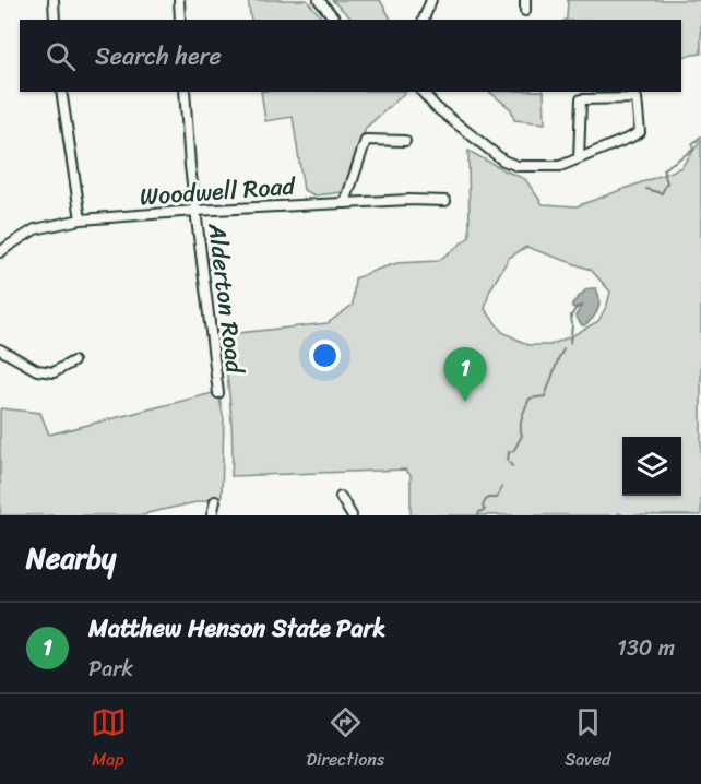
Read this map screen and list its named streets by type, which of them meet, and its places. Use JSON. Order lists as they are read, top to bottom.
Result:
{
  "streets": {
    "street": ["Woodwell Road", "Alderton Road"]
  },
  "crossings": [
    ["Woodwell Road", "Alderton Road"]
  ],
  "page": {
    "search": "Search here",
    "pins": "1",
    "heading": "Nearby",
    "list": [
      {
        "mark": "1",
        "name": "Matthew Henson State Park",
        "note": "Park",
        "value": "130 m"
      }
    ],
    "nav": ["Map", "Directions", "Saved"]
  }
}
